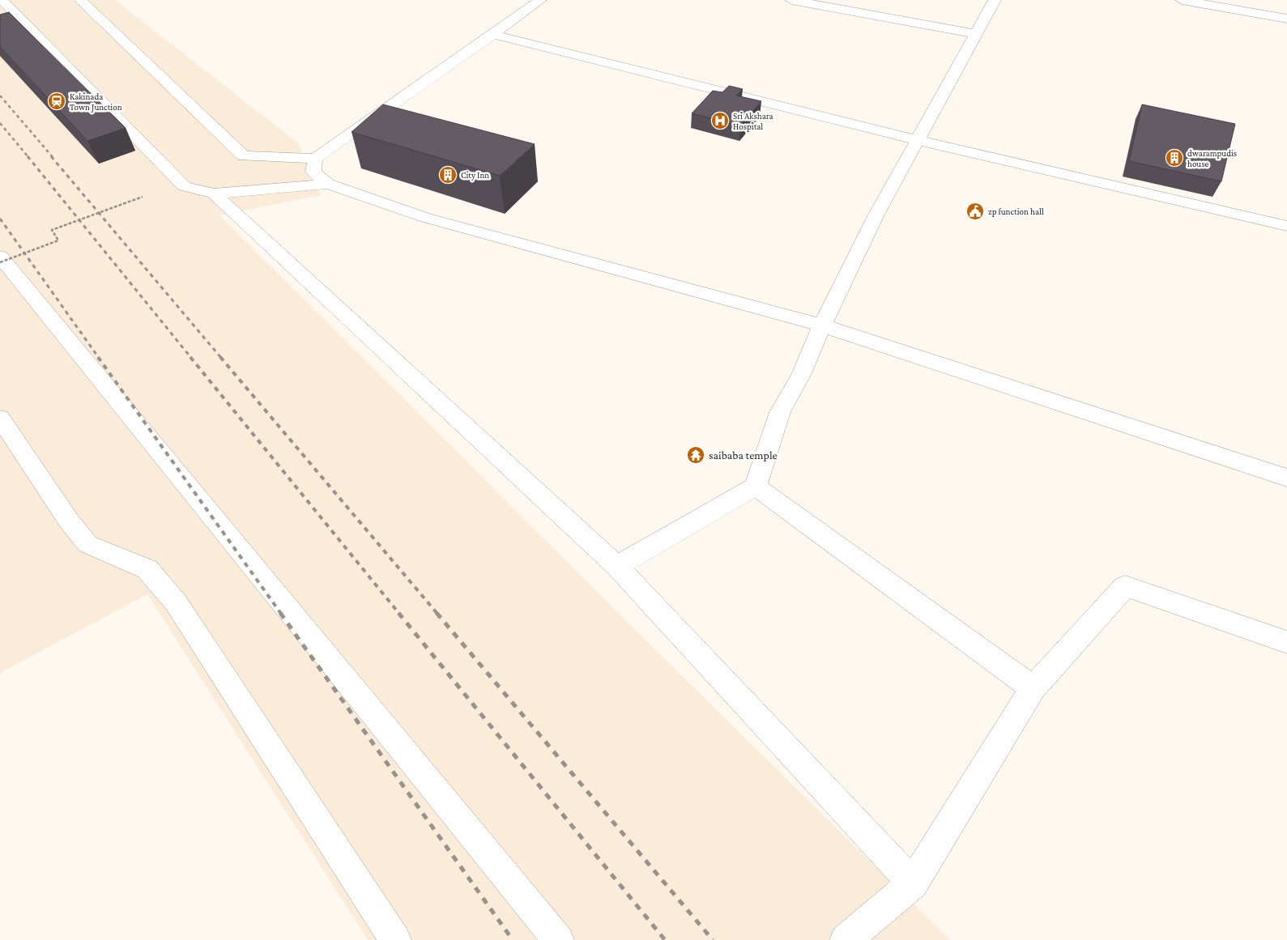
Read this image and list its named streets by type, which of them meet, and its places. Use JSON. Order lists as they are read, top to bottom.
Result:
{
  "places": {
    "station": ["Kakinada Town Junction"],
    "hospital": ["Sri Akshara Hospital"],
    "building": ["dwarampudis house", "City Inn"],
    "public building": ["zp function hall"],
    "temple": ["saibaba temple"]
  }
}
